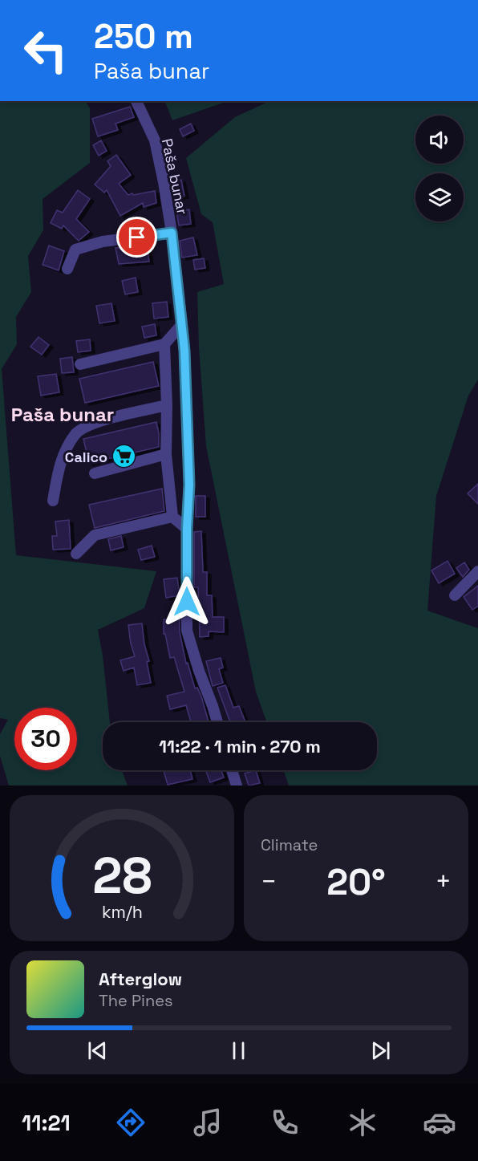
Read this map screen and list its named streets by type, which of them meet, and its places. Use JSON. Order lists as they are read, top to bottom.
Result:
{
  "streets": {
    "street": ["Paša bunar"]
  },
  "districts": ["Paša bunar"],
  "places": {
    "supermarket": ["Calico"]
  },
  "page": {
    "turn": ["250 m", "Paša bunar"],
    "limit": "30",
    "trip": "11:22 · 1 min · 270 m",
    "tile": "Climate",
    "heat": ["−", "20°", "+"],
    "song": ["Afterglow", "The Pines"],
    "tabs": "11:21",
    "gauge": ["28", "km/h"]
  }
}
